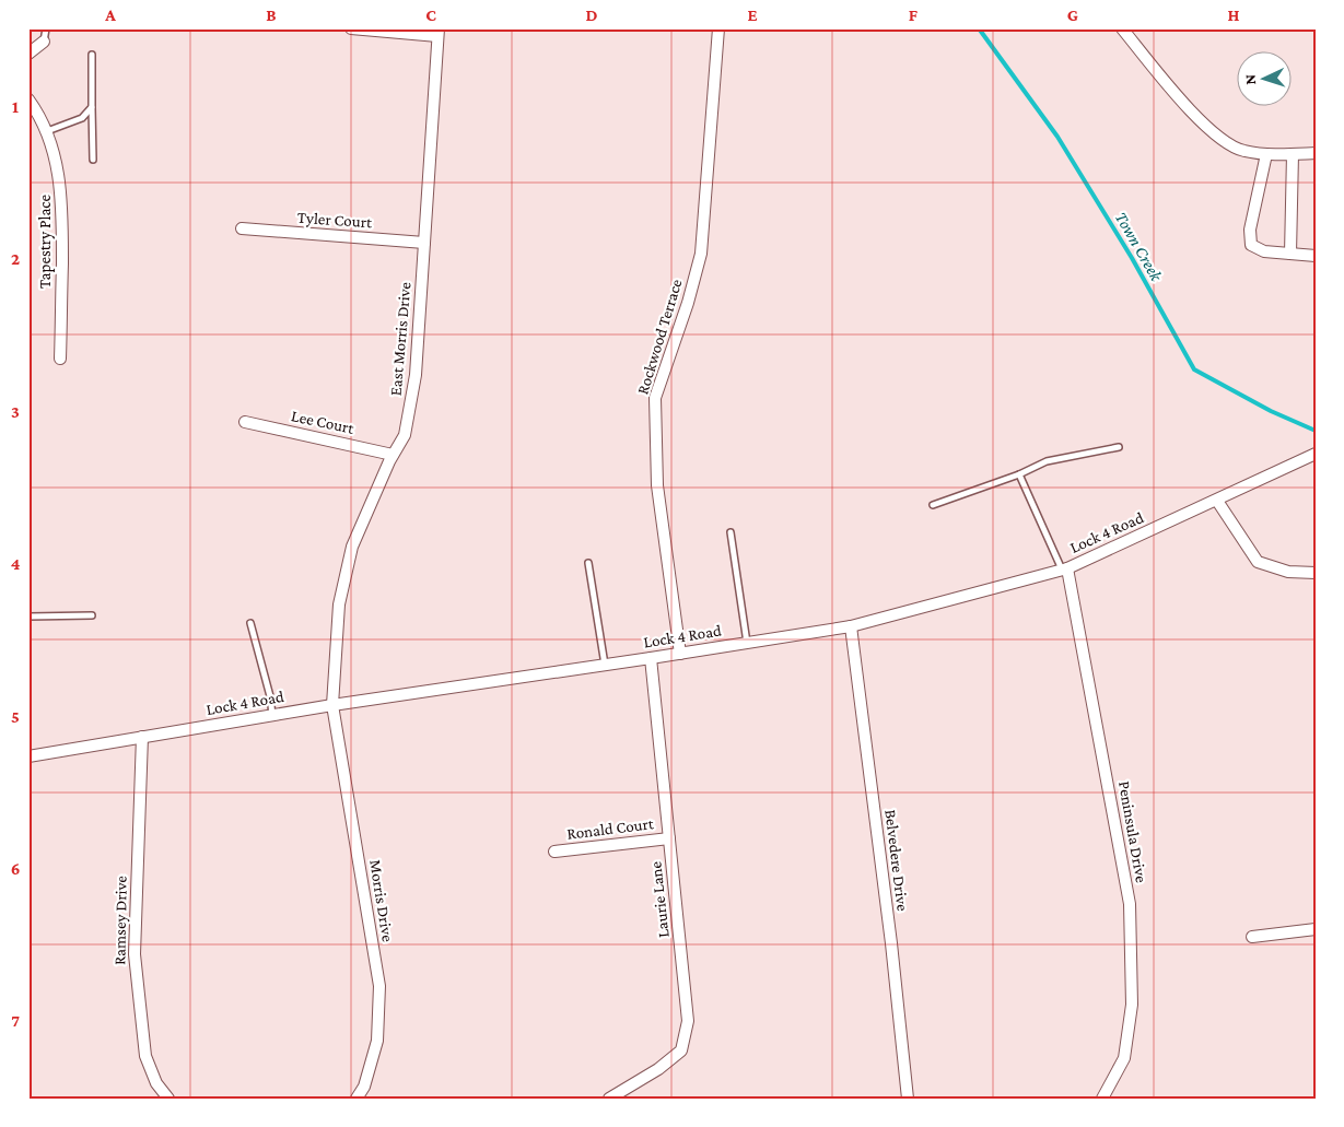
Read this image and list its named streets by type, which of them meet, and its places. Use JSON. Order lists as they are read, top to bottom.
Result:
{
  "streets": {
    "street": [
      "Tyler Court",
      "Tapestry Place",
      "Rockwood Terrace",
      "East Morris Drive",
      "Lee Court",
      "Lock 4 Road",
      "Ronald Court",
      "Peninsula Drive",
      "Belvedere Drive",
      "Laurie Lane",
      "Morris Drive",
      "Ramsey Drive"
    ]
  },
  "crossings": [
    ["Tyler Court", "East Morris Drive"],
    ["Rockwood Terrace", "Lock 4 Road"],
    ["East Morris Drive", "Lee Court"],
    ["East Morris Drive", "Lock 4 Road"],
    ["East Morris Drive", "Morris Drive"],
    ["Lock 4 Road", "Peninsula Drive"],
    ["Lock 4 Road", "Belvedere Drive"],
    ["Lock 4 Road", "Laurie Lane"],
    ["Lock 4 Road", "Morris Drive"],
    ["Lock 4 Road", "Ramsey Drive"],
    ["Ronald Court", "Laurie Lane"]
  ],
  "water": ["Town Creek"],
  "north": "left",
  "grid": {
    "columns": [
      "A",
      "B",
      "C",
      "D",
      "E",
      "F",
      "G",
      "H"
    ],
    "rows": [
      "1",
      "2",
      "3",
      "4",
      "5",
      "6",
      "7"
    ]
  }
}
